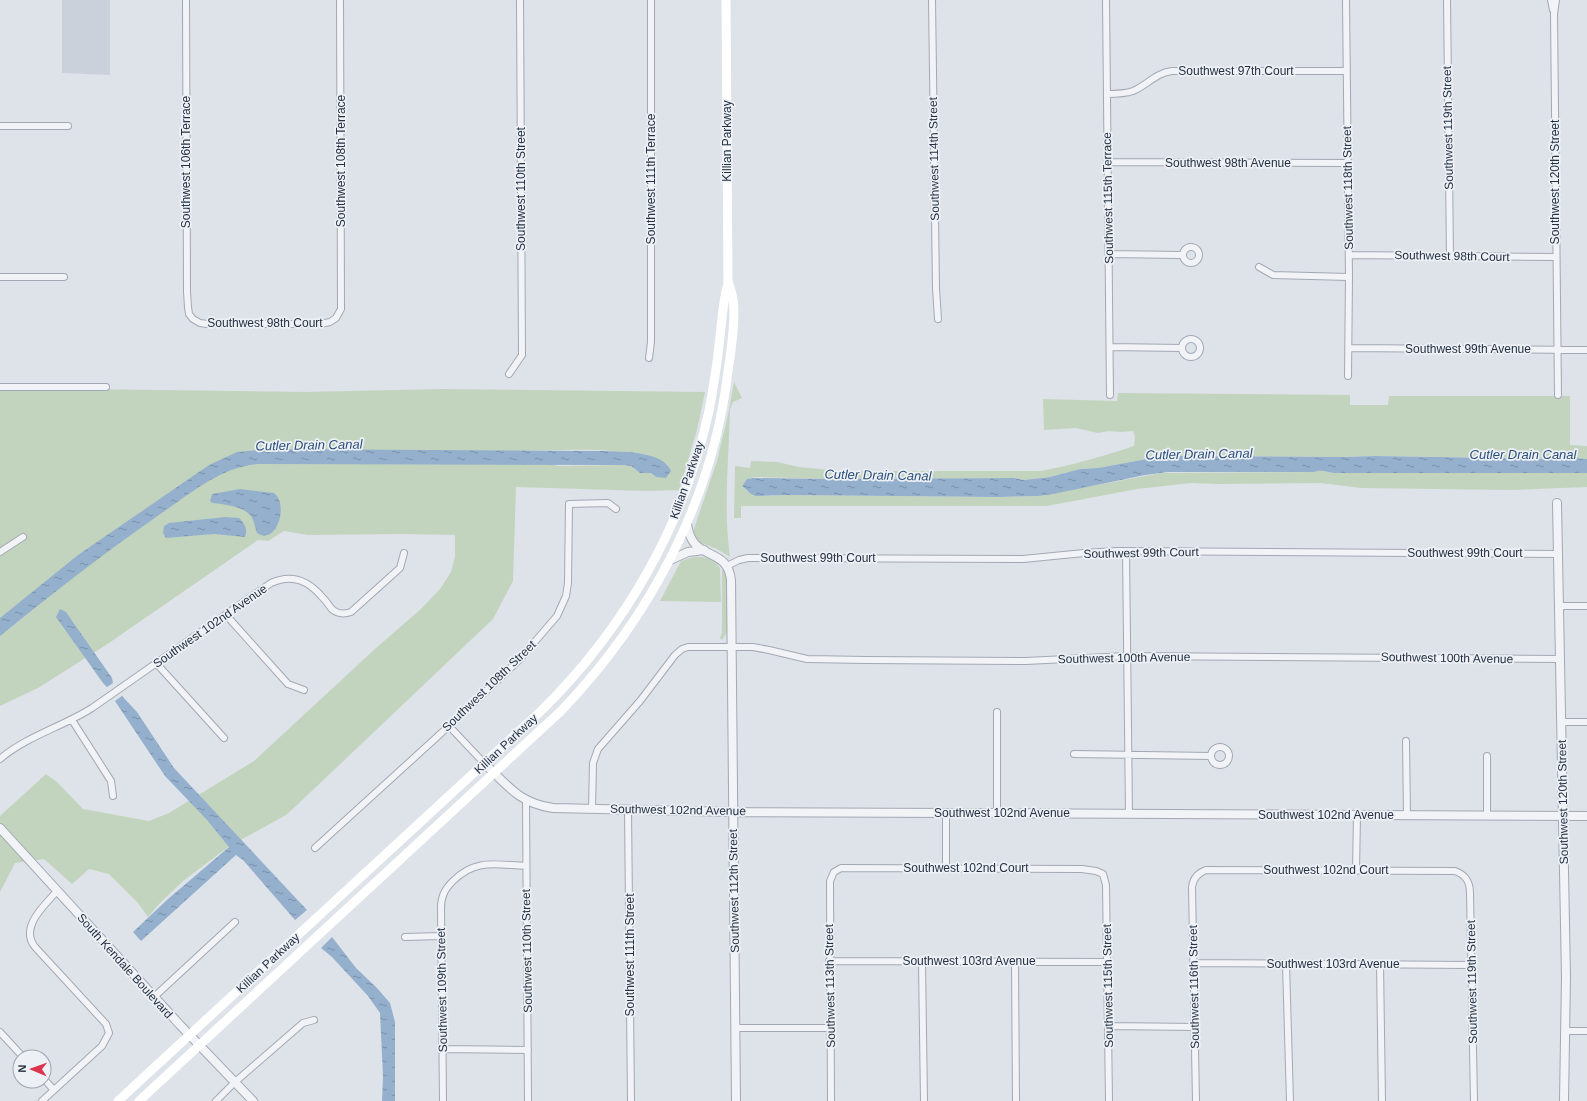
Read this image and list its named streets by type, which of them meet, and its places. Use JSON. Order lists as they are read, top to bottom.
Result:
{
  "streets": {
    "main road": ["Killian Parkway"],
    "street": [
      "Southwest 97th Court",
      "Southwest 119th Street",
      "Southwest 114th Street",
      "Southwest 108th Terrace",
      "Southwest 106th Terrace",
      "Southwest 98th Avenue",
      "Southwest 111th Terrace",
      "Southwest 120th Street",
      "Southwest 118th Street",
      "Southwest 110th Street",
      "Southwest 115th Terrace",
      "Southwest 98th Court",
      "Southwest 99th Avenue",
      "Southwest 99th Court",
      "Southwest 102nd Avenue",
      "Southwest 100th Avenue",
      "Southwest 108th Street",
      "Southwest 102nd Court",
      "Southwest 112th Street",
      "Southwest 111th Street",
      "Southwest 103rd Avenue",
      "South Kendale Boulevard",
      "Southwest 113th Street",
      "Southwest 115th Street",
      "Southwest 116th Street",
      "Southwest 109th Street"
    ]
  },
  "crossings": [
    ["Southwest 97th Court", "Southwest 118th Street"],
    ["Southwest 97th Court", "Southwest 115th Terrace"],
    ["Southwest 119th Street", "Southwest 98th Court"],
    ["Southwest 119th Street", "Southwest 102nd Court"],
    ["Southwest 119th Street", "Southwest 103rd Avenue"],
    ["Killian Parkway", "Southwest 102nd Avenue"],
    ["Killian Parkway", "South Kendale Boulevard"],
    ["Southwest 108th Terrace", "Southwest 98th Court"],
    ["Southwest 106th Terrace", "Southwest 98th Court"],
    ["Southwest 98th Avenue", "Southwest 118th Street"],
    ["Southwest 98th Avenue", "Southwest 115th Terrace"],
    ["Southwest 120th Street", "Southwest 98th Court"],
    ["Southwest 120th Street", "Southwest 99th Avenue"],
    ["Southwest 120th Street", "Southwest 99th Court"],
    ["Southwest 120th Street", "Southwest 102nd Avenue"],
    ["Southwest 120th Street", "Southwest 100th Avenue"],
    ["Southwest 118th Street", "Southwest 98th Court"],
    ["Southwest 118th Street", "Southwest 99th Avenue"],
    ["Southwest 110th Street", "Southwest 102nd Avenue"],
    ["Southwest 110th Street", "Southwest 109th Street"],
    ["Southwest 99th Court", "Southwest 112th Street"],
    ["Southwest 102nd Avenue", "Southwest 100th Avenue"],
    ["Southwest 102nd Avenue", "Southwest 108th Street"],
    ["Southwest 102nd Avenue", "Southwest 112th Street"],
    ["Southwest 102nd Avenue", "Southwest 111th Street"],
    ["Southwest 100th Avenue", "Southwest 112th Street"],
    ["Southwest 102nd Court", "Southwest 113th Street"],
    ["Southwest 102nd Court", "Southwest 115th Street"],
    ["Southwest 102nd Court", "Southwest 116th Street"],
    ["Southwest 103rd Avenue", "Southwest 113th Street"],
    ["Southwest 103rd Avenue", "Southwest 115th Street"],
    ["Southwest 103rd Avenue", "Southwest 116th Street"]
  ],
  "water": ["Cutler Drain Canal"],
  "north": "left"
}
